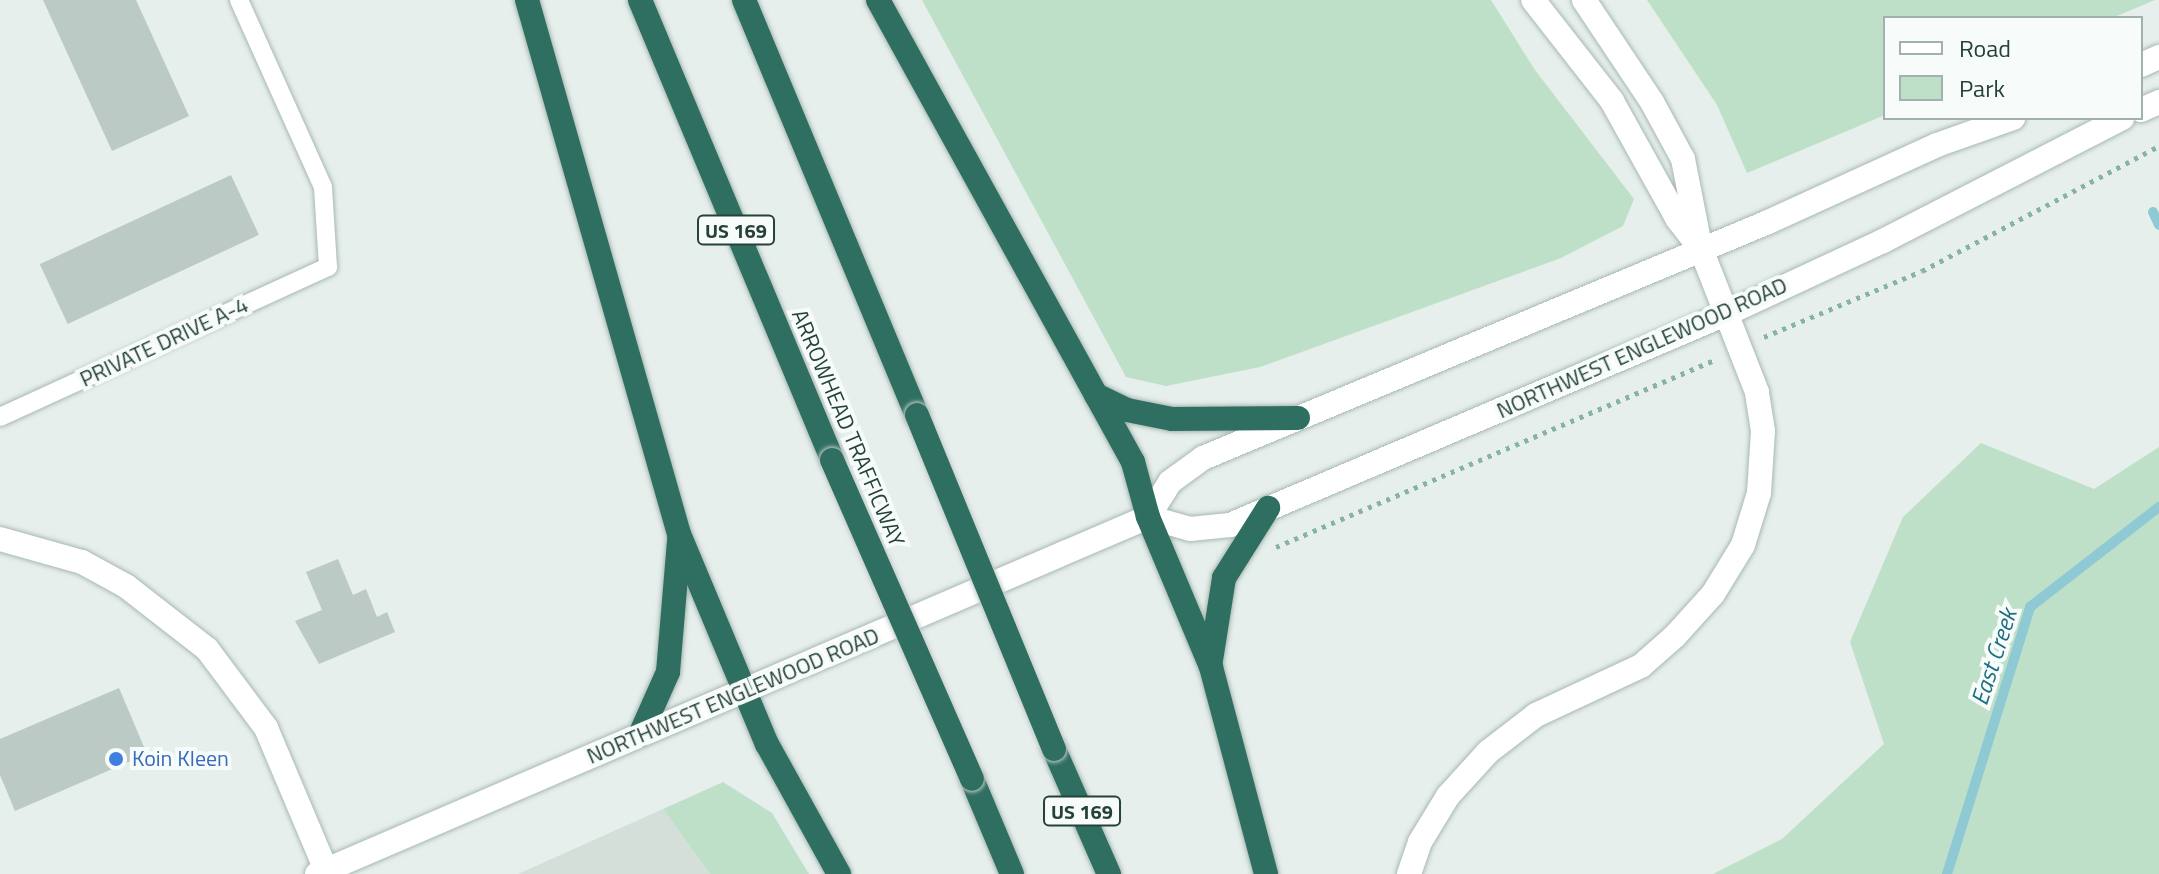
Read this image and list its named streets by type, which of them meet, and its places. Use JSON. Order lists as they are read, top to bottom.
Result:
{
  "streets": {
    "highway": ["US 169", "ARROWHEAD TRAFFICWAY"],
    "main road": ["NORTHWEST ENGLEWOOD ROAD"],
    "lane": ["PRIVATE DRIVE A-4"]
  },
  "water": ["East Creek"],
  "places": ["Koin Kleen"],
  "legend": ["Road", "Park"]
}
